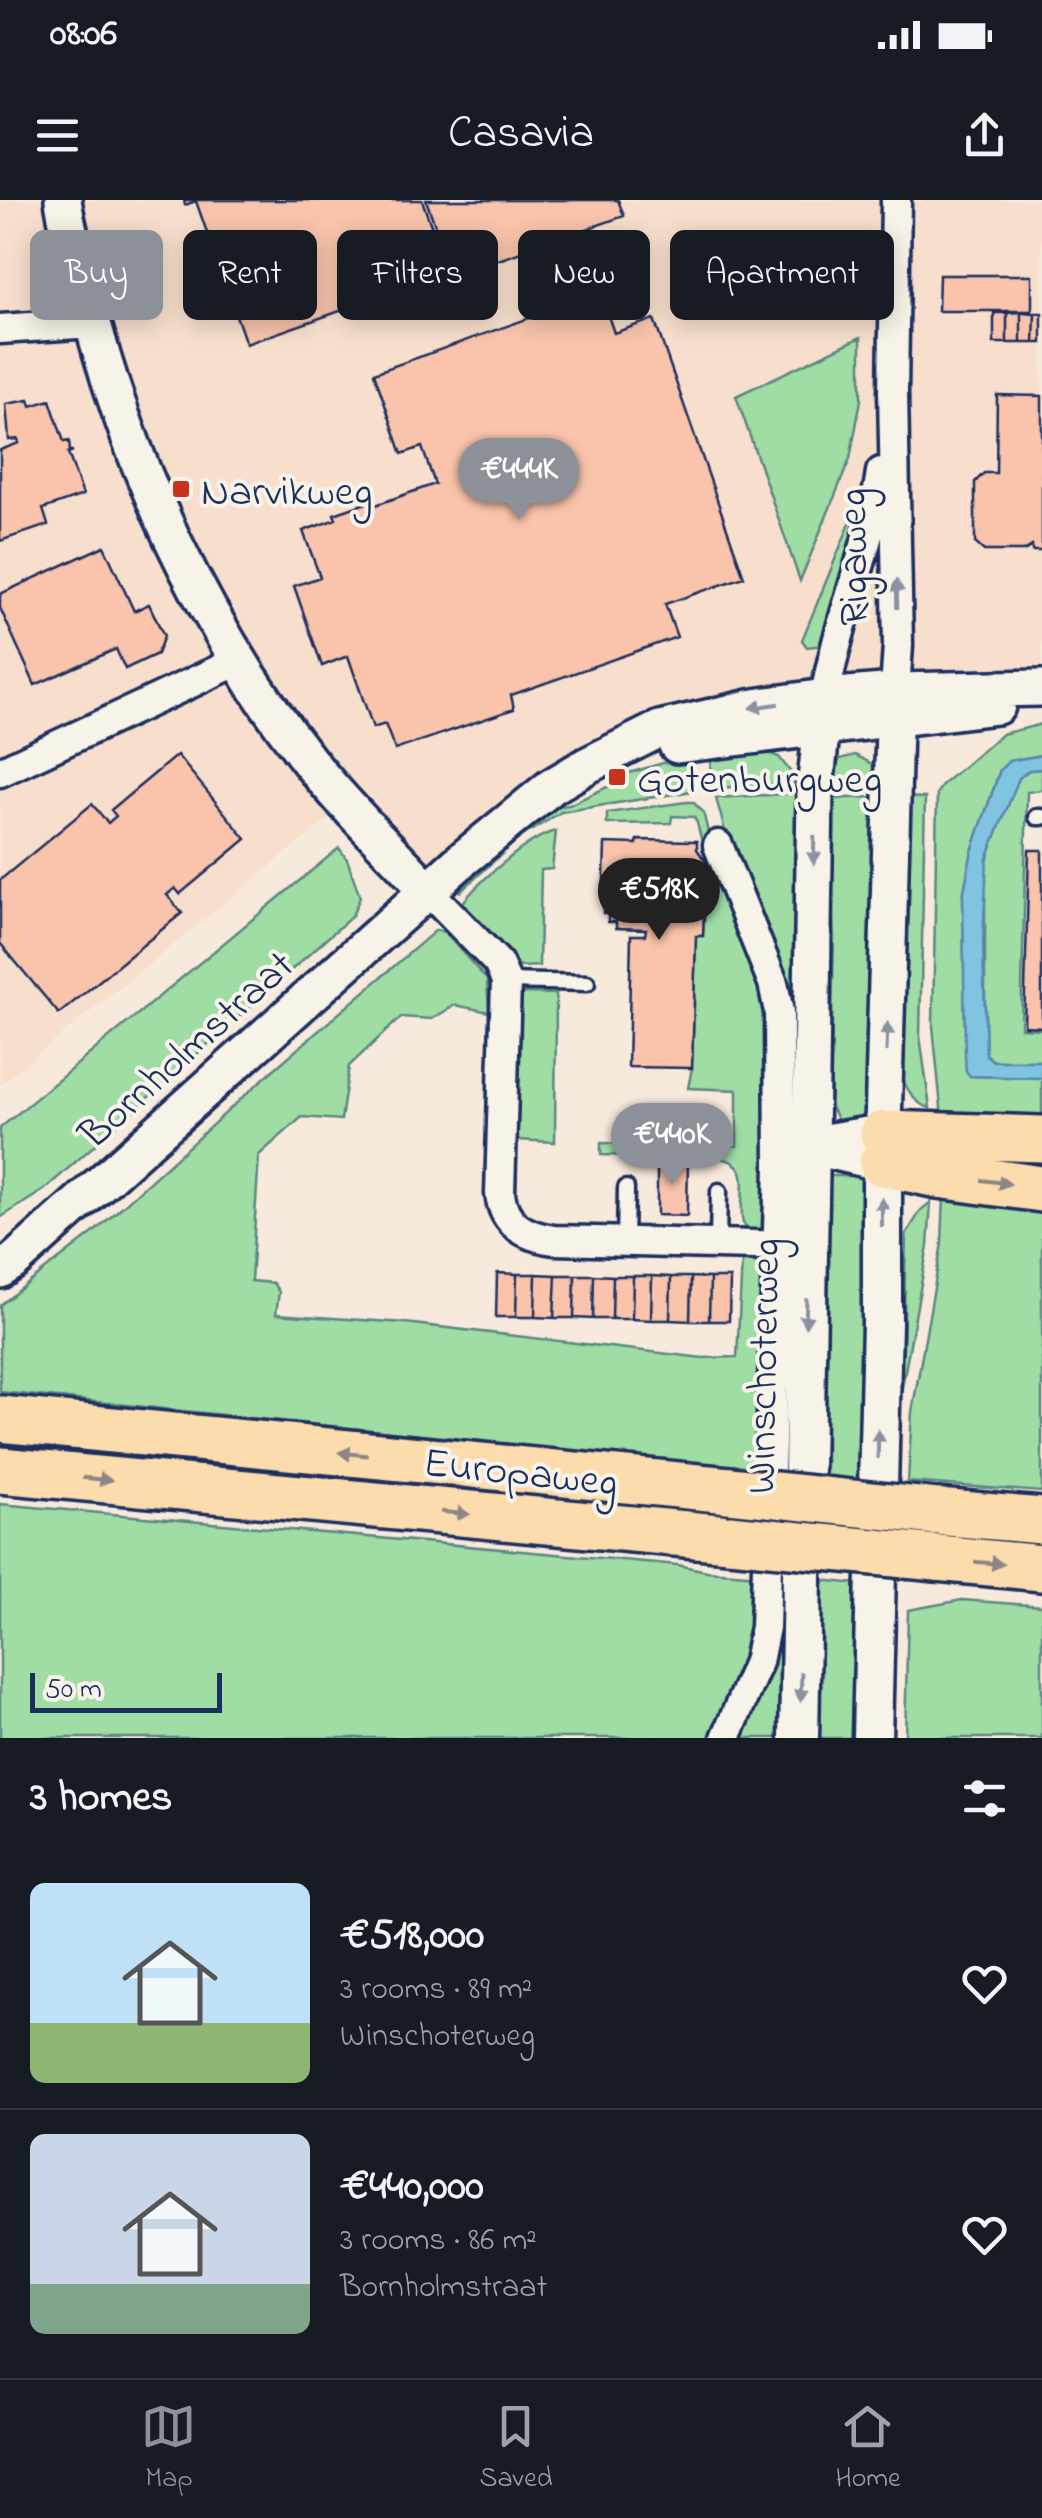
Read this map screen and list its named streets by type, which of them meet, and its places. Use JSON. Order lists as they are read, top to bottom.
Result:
{
  "streets": {
    "highway": ["Europaweg"],
    "main road": ["Winschoterweg"],
    "street": ["Rigaweg", "Bornholmstraat"]
  },
  "crossings": [
    ["Rigaweg", "Bornholmstraat"],
    ["Rigaweg", "Winschoterweg"],
    ["Bornholmstraat", "Winschoterweg"]
  ],
  "places": {
    "transit": ["Narvikweg", "Gotenburgweg"]
  },
  "scale_bar": "50 m",
  "page": {
    "status": "08:06",
    "header": "Casavia",
    "chip": [
      "Buy",
      "Rent",
      "Filters",
      "New",
      "Apartment"
    ],
    "price": ["€444K", "€518K", "€440K"],
    "scale": "50 m",
    "heading": "3 homes",
    "list": [
      {
        "name": "€518,000",
        "note": "3 rooms · 89 m² · Winschoterweg"
      },
      {
        "name": "€440,000",
        "note": "3 rooms · 86 m² · Bornholmstraat"
      }
    ],
    "tabs": ["Map", "Saved", "Home"]
  }
}
